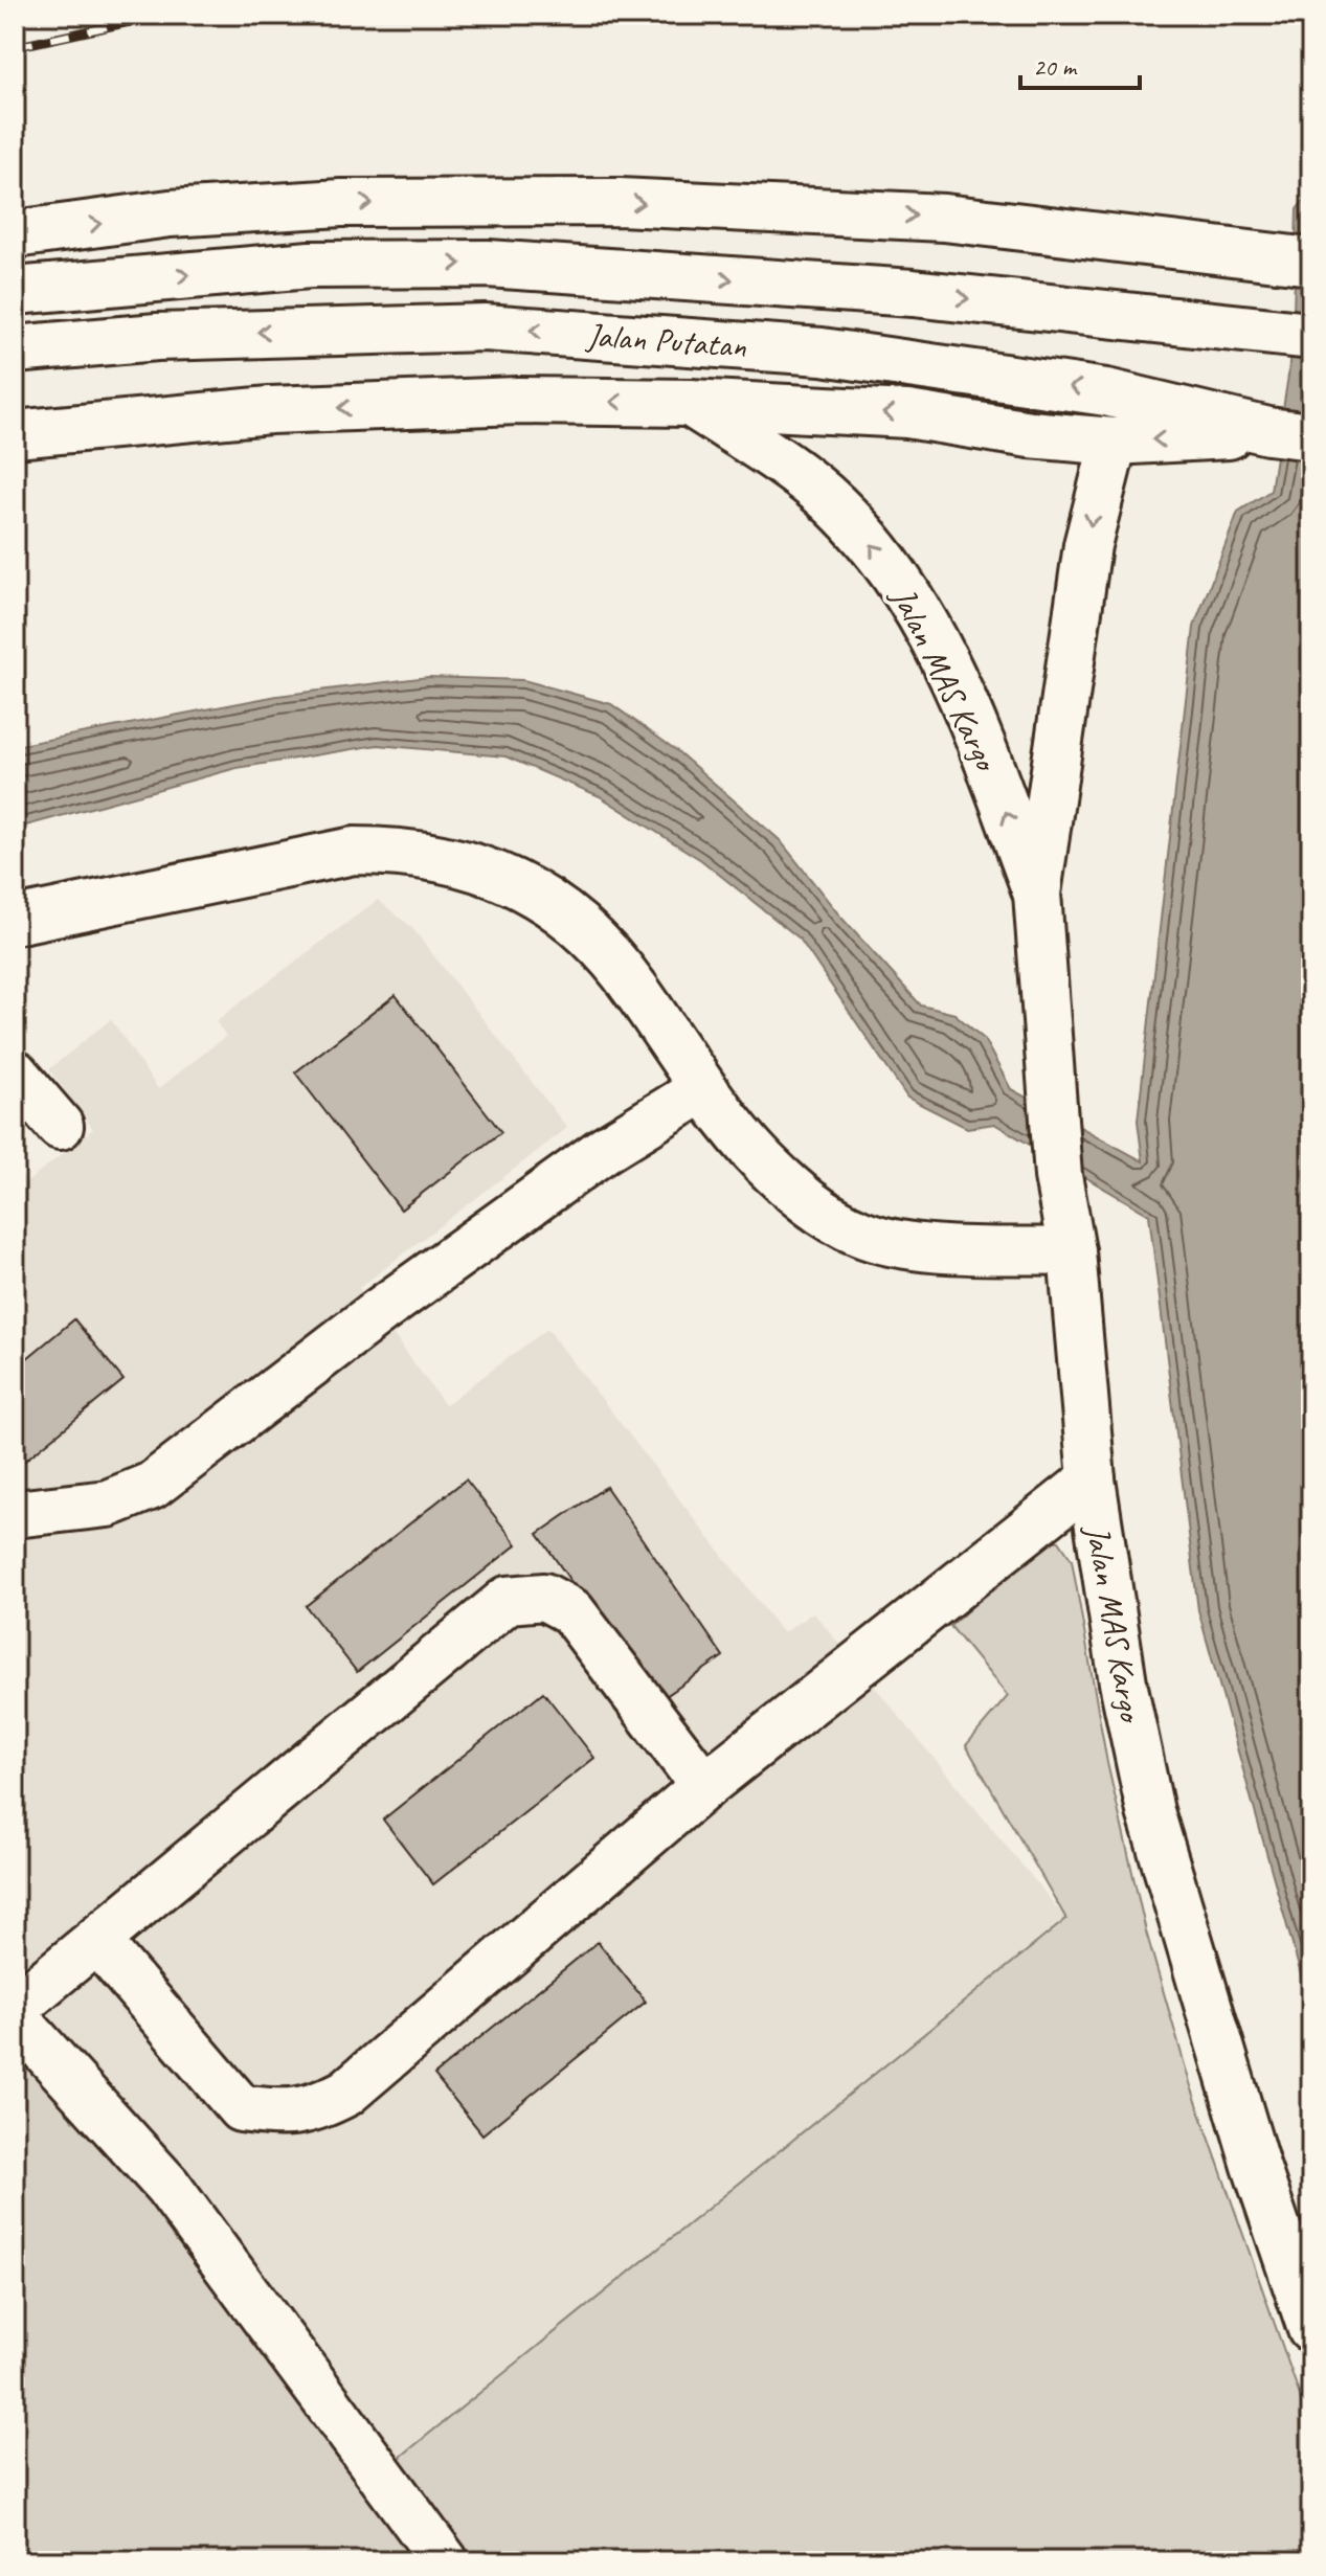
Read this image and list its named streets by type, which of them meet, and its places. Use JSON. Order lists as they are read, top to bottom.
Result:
{
  "streets": {
    "main road": ["Jalan Putatan", "Jalan MAS Kargo"]
  },
  "scale_bar": "20 m"
}
